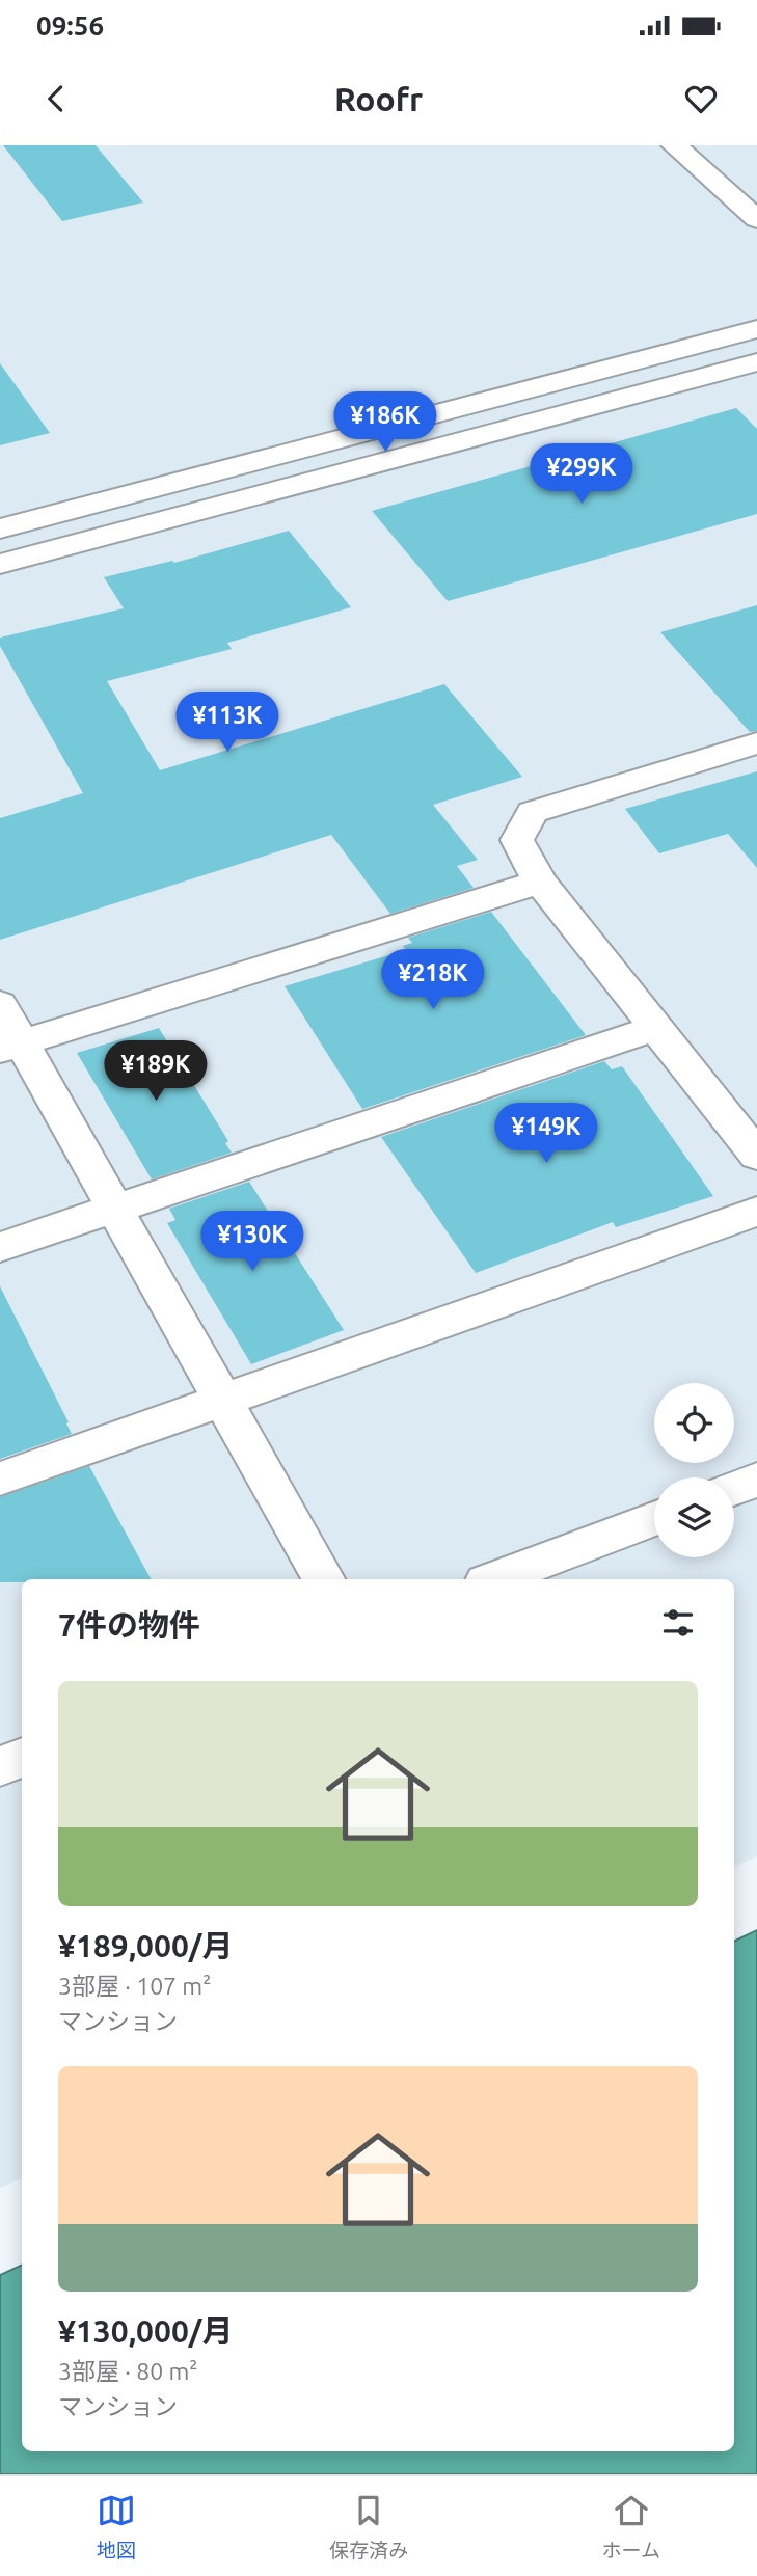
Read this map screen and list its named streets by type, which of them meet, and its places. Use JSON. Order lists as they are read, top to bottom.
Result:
{
  "page": {
    "status": "09:56",
    "header": "Roofr",
    "price": [
      "¥186K",
      "¥299K",
      "¥113K",
      "¥218K",
      "¥189K",
      "¥149K",
      "¥130K"
    ],
    "heading": "7件の物件",
    "list": [
      {
        "name": "¥189,000/月",
        "note": "3部屋 · 107 m² · マンション"
      },
      {
        "name": "¥130,000/月",
        "note": "3部屋 · 80 m² · マンション"
      }
    ],
    "tabs": ["地図", "保存済み", "ホーム"]
  }
}
